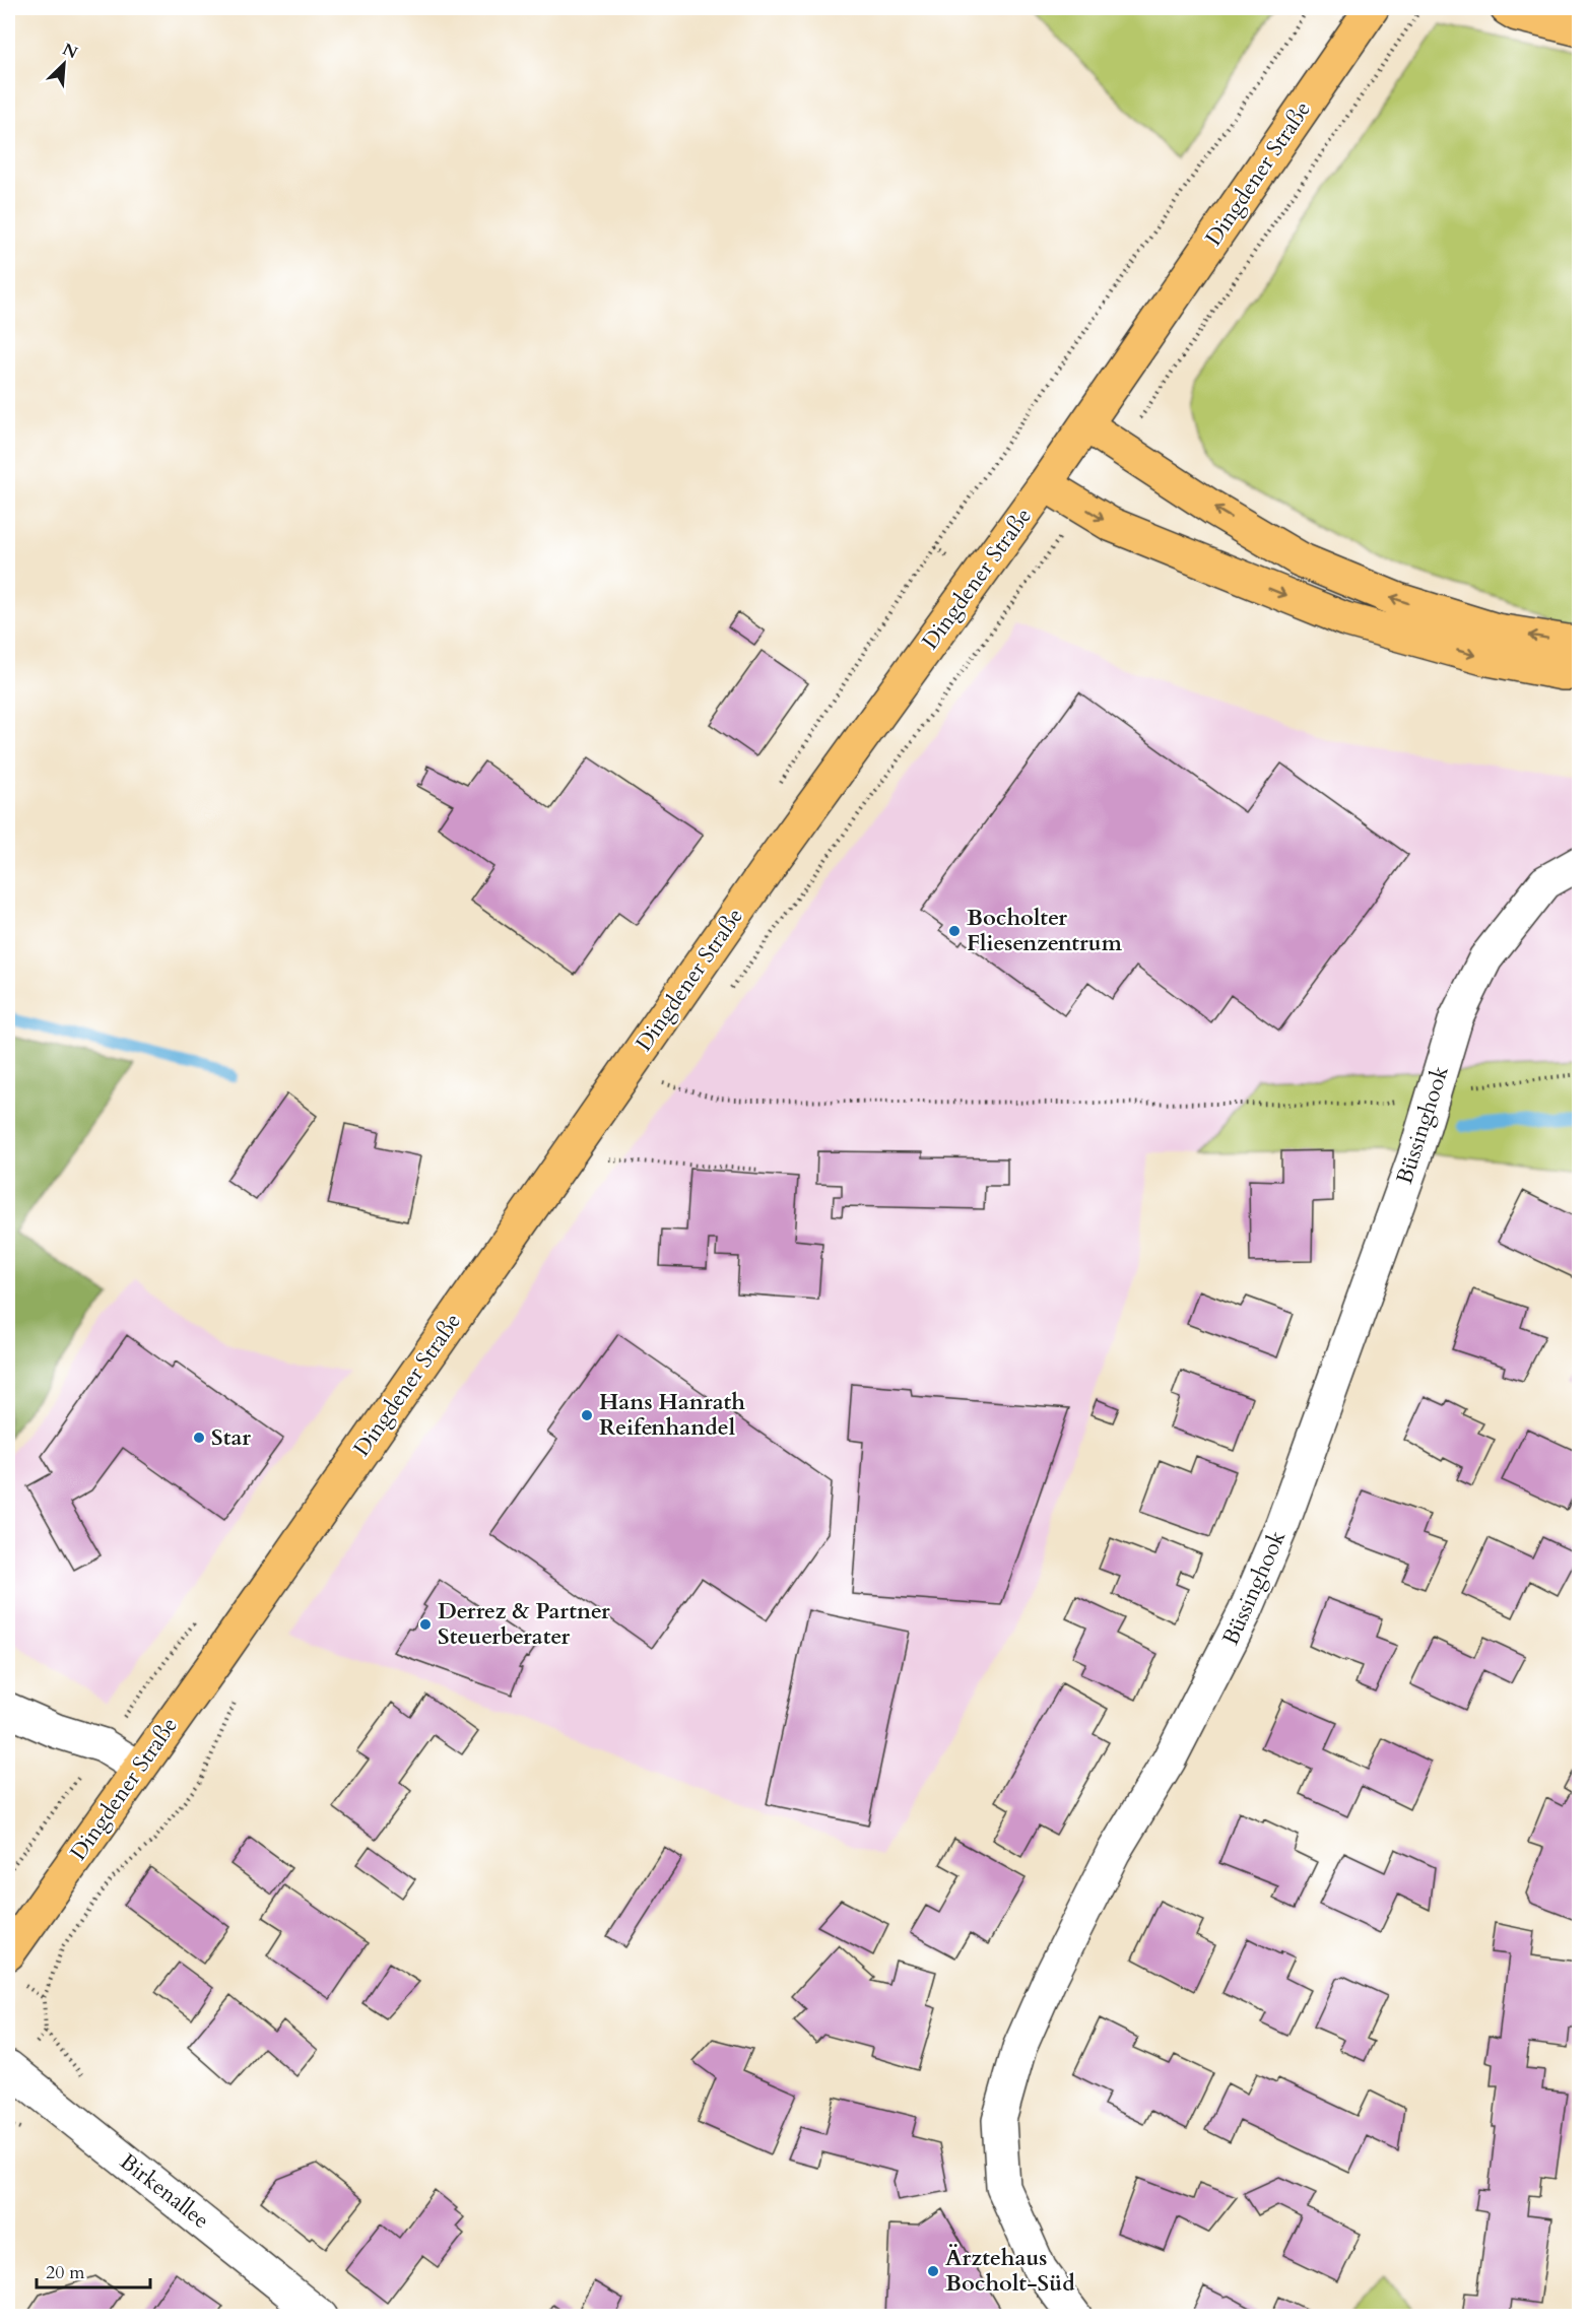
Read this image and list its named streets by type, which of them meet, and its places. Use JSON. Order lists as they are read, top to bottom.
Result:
{
  "streets": {
    "main road": ["Dingdener Straße"],
    "street": ["Büssinghook", "Birkenallee"]
  },
  "places": [
    "Bocholter Fliesenzentrum",
    "Hans Hanrath Reifenhandel",
    "Star",
    "Derrez & Partner Steuerberater",
    "Ärztehaus Bocholt-Süd"
  ],
  "scale_bar": "20 m",
  "north": "top right"
}
